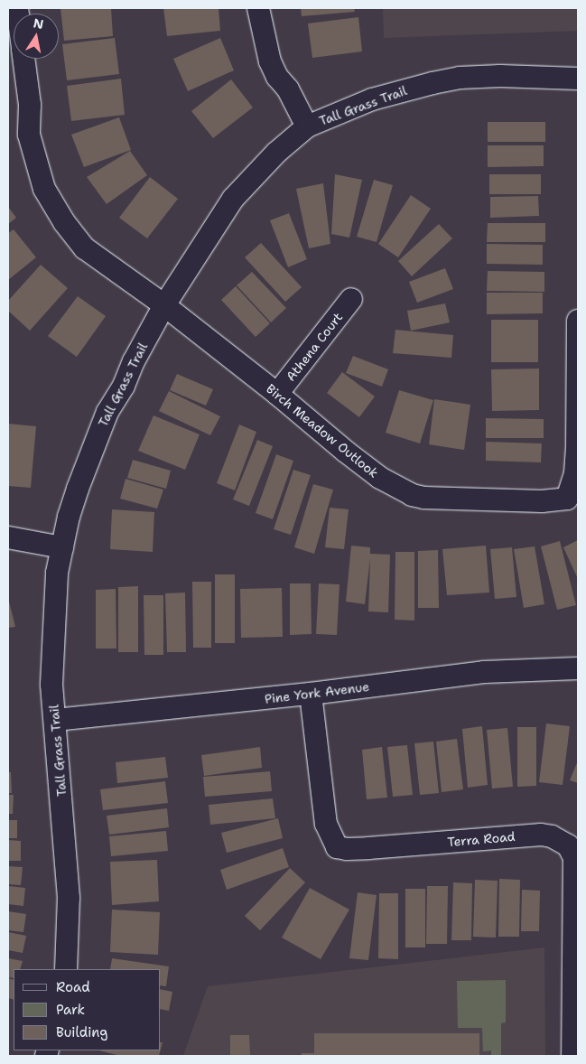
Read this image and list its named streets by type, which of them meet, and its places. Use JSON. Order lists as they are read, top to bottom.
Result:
{
  "streets": {
    "street": [
      "Tall Grass Trail",
      "Athena Court",
      "Birch Meadow Outlook",
      "Pine York Avenue",
      "Terra Road"
    ]
  },
  "crossings": [
    ["Tall Grass Trail", "Birch Meadow Outlook"],
    ["Tall Grass Trail", "Pine York Avenue"],
    ["Athena Court", "Birch Meadow Outlook"],
    ["Pine York Avenue", "Terra Road"]
  ],
  "legend": ["Road", "Park", "Building"],
  "north": "top"
}
